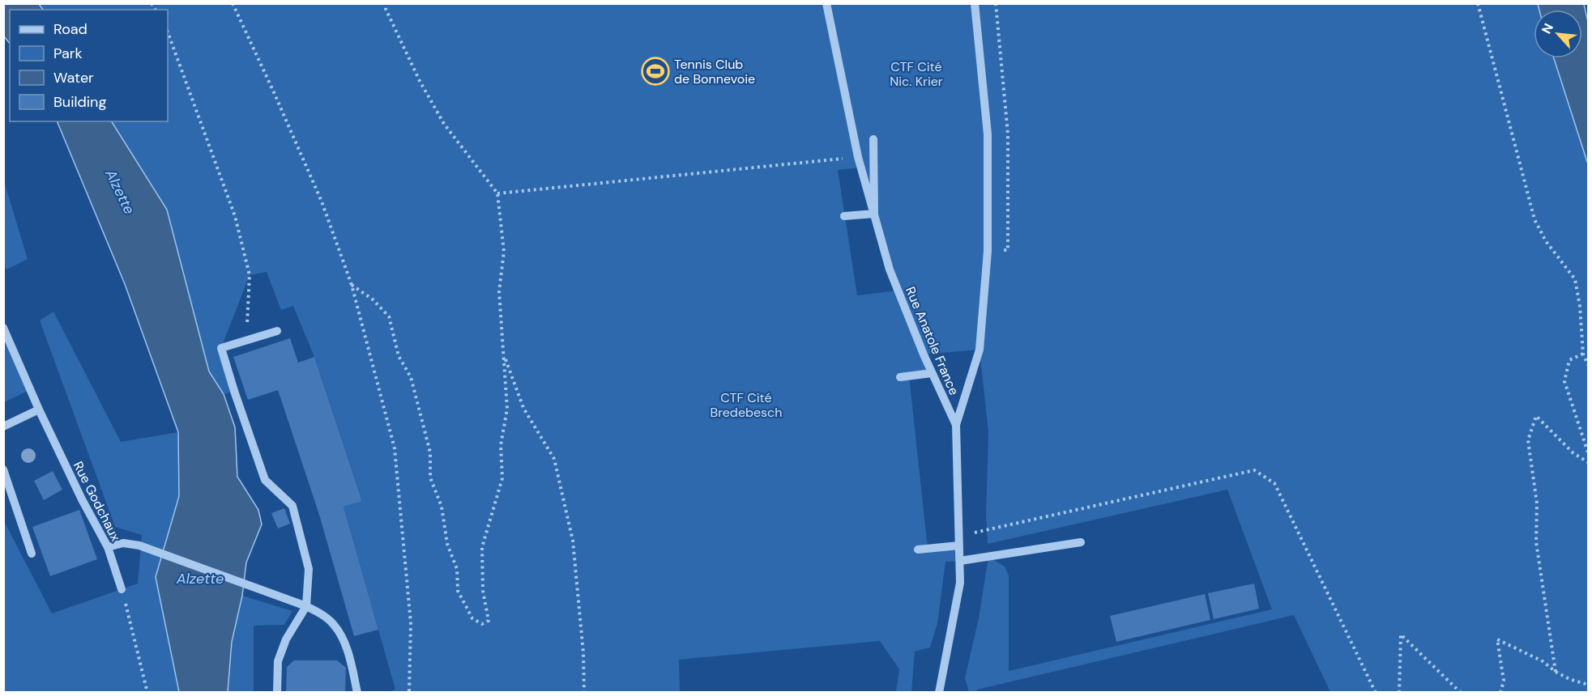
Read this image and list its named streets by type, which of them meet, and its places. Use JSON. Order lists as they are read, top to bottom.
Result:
{
  "streets": {
    "street": ["Rue Anatole France", "Rue Godchaux"]
  },
  "water": ["Alzette"],
  "parks": ["CTF Cité Nic. Krier", "CTF Cité Bredebesch"],
  "places": {
    "sports": ["Tennis Club de Bonnevoie"]
  },
  "legend": [
    "Road",
    "Park",
    "Water",
    "Building"
  ],
  "north": "top left"
}
